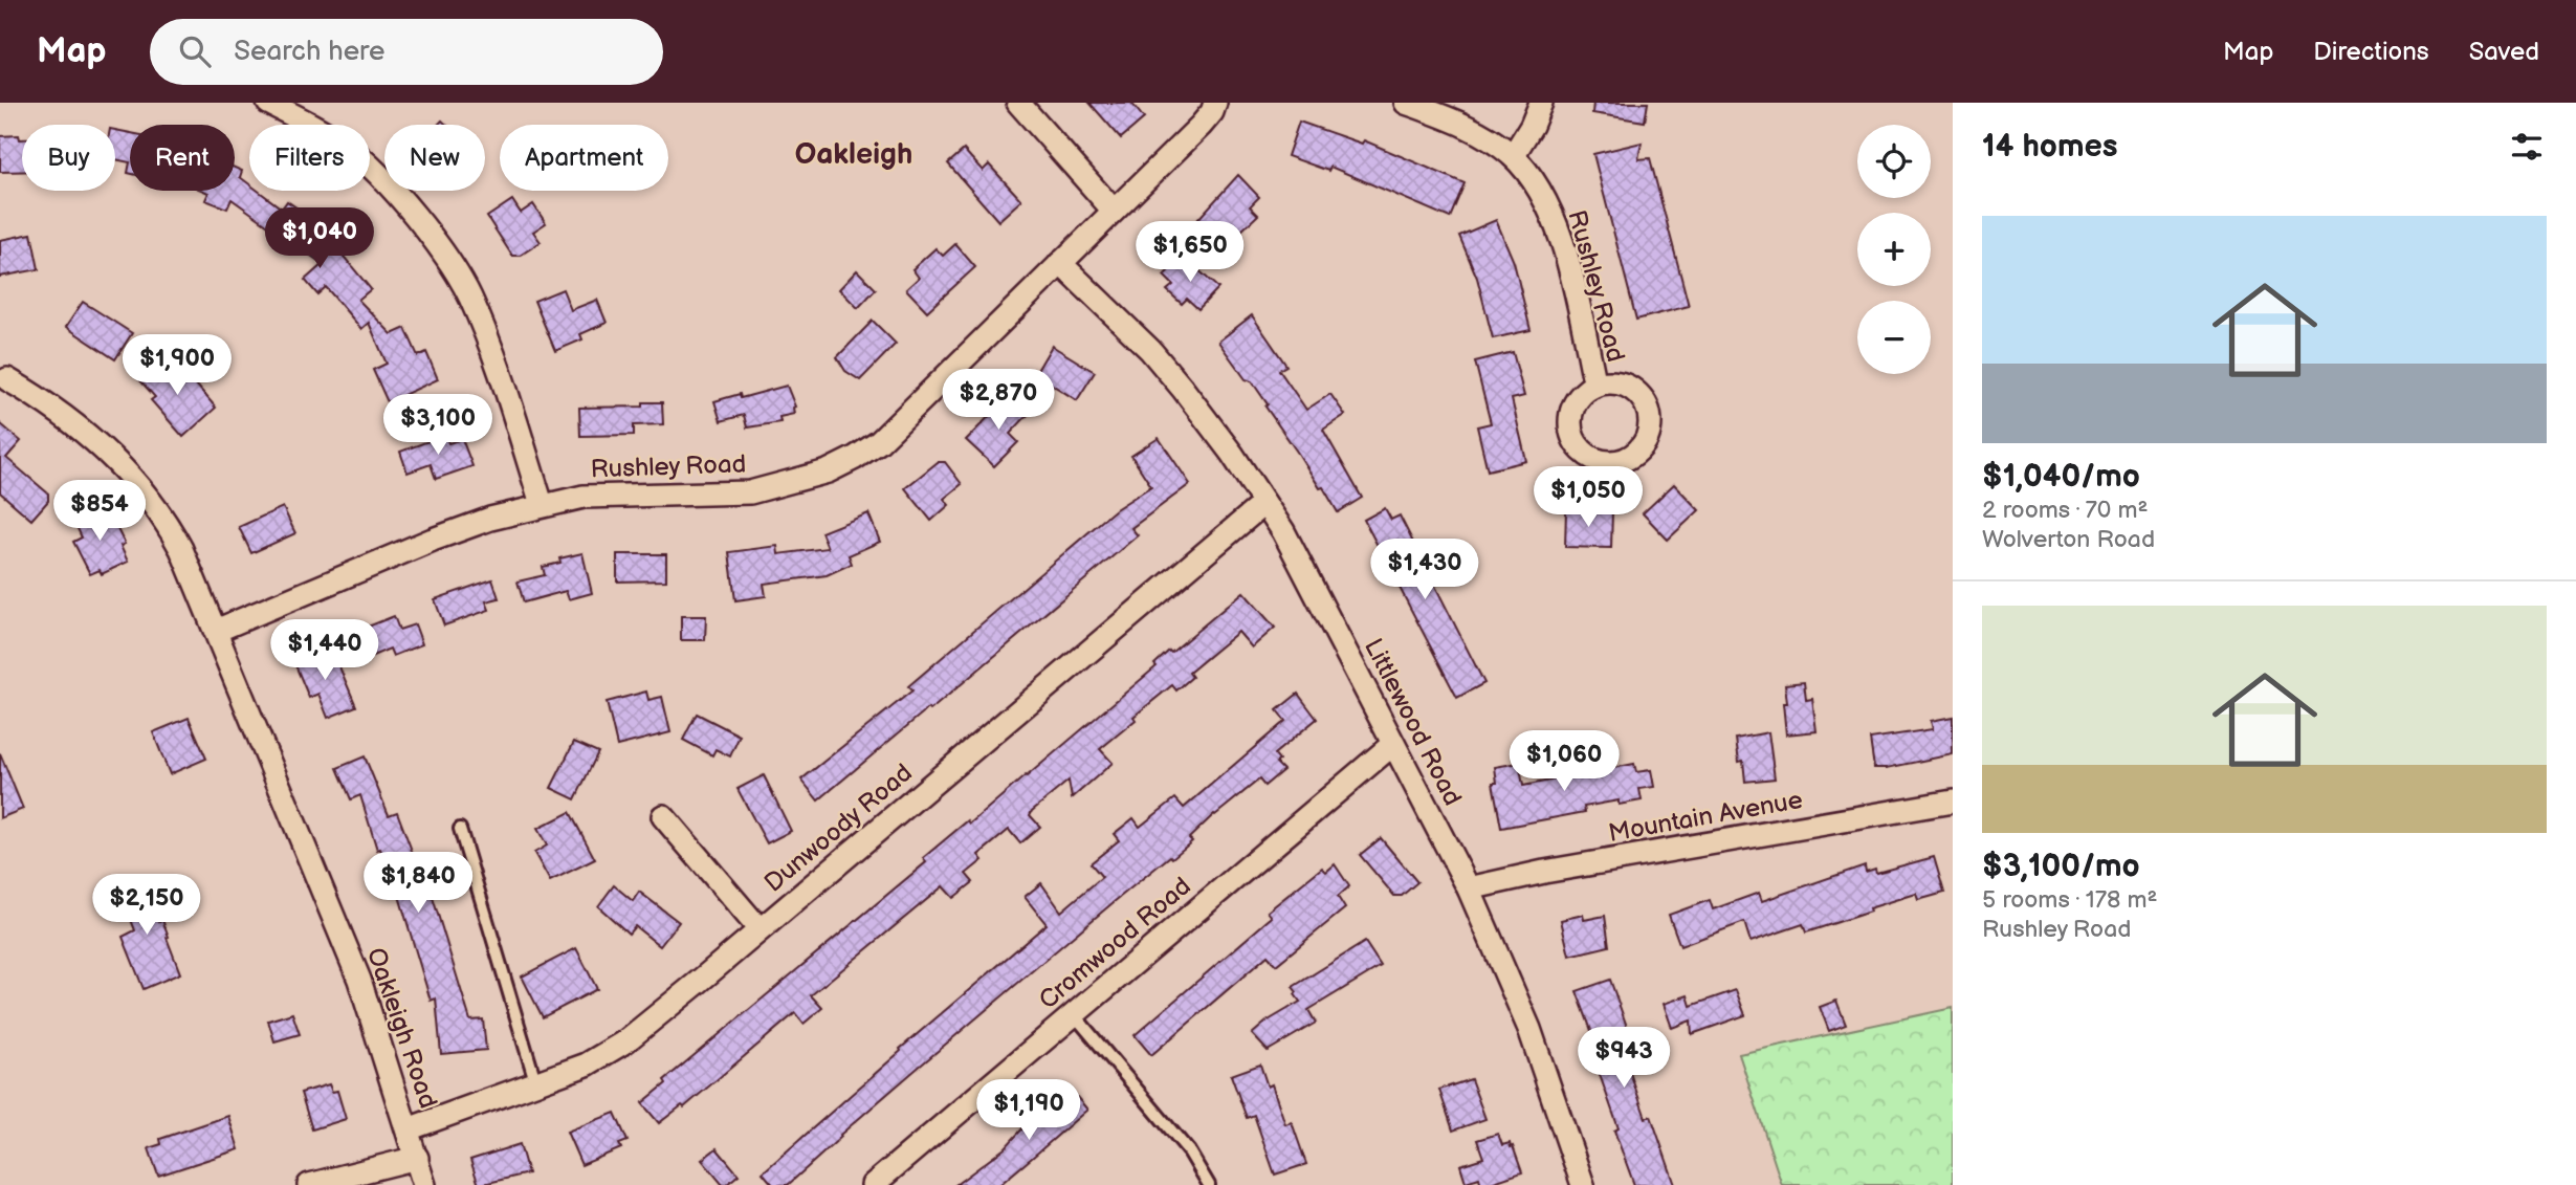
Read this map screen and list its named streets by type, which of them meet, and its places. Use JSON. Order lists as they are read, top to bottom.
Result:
{
  "streets": {
    "street": [
      "Rushley Road",
      "Littlewood Road",
      "Mountain Avenue",
      "Dunwoody Road",
      "Cromwood Road",
      "Oakleigh Road"
    ]
  },
  "crossings": [
    ["Rushley Road", "Littlewood Road"],
    ["Rushley Road", "Oakleigh Road"],
    ["Littlewood Road", "Mountain Avenue"],
    ["Littlewood Road", "Dunwoody Road"],
    ["Littlewood Road", "Cromwood Road"],
    ["Dunwoody Road", "Oakleigh Road"]
  ],
  "districts": ["Oakleigh"],
  "page": {
    "header": "Map",
    "search": "Search here",
    "nav": ["Map", "Directions", "Saved"],
    "heading": "14 homes",
    "map_buttons": ["+", "−"],
    "chip": [
      "Buy",
      "Rent",
      "Filters",
      "New",
      "Apartment"
    ],
    "list": [
      {
        "name": "$1,040/mo",
        "note": "2 rooms · 70 m² · Wolverton Road"
      },
      {
        "name": "$3,100/mo",
        "note": "5 rooms · 178 m² · Rushley Road"
      }
    ],
    "price": [
      "$1,040",
      "$1,650",
      "$1,900",
      "$2,870",
      "$3,100",
      "$1,050",
      "$854",
      "$1,430",
      "$1,440",
      "$1,060",
      "$1,840",
      "$2,150",
      "$943",
      "$1,190"
    ]
  }
}
